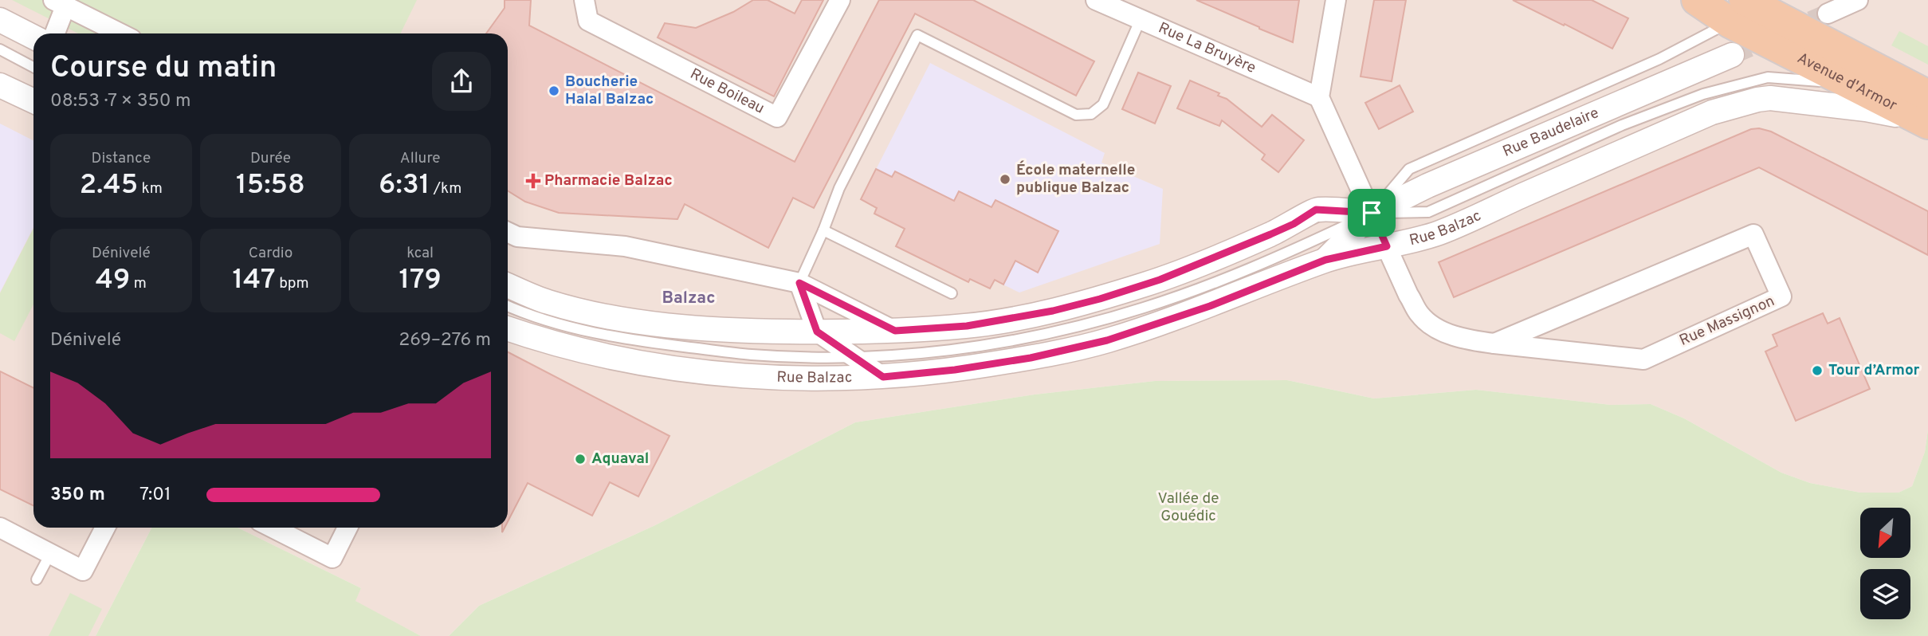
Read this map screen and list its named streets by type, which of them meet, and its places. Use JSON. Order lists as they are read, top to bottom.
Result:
{
  "streets": {
    "main road": ["Avenue d'Armor"],
    "street": [
      "Rue La Bruyère",
      "Rue Boileau",
      "Rue Baudelaire",
      "Rue Balzac",
      "Rue Massignon"
    ]
  },
  "crossings": [
    ["Rue La Bruyère", "Rue Massignon"],
    ["Avenue d'Armor", "Rue Balzac"],
    ["Rue Baudelaire", "Rue Massignon"],
    ["Rue Balzac", "Rue Massignon"]
  ],
  "districts": ["Balzac"],
  "parks": ["Vallée de Gouédic"],
  "places": {
    "other": [
      "Boucherie Halal Balzac",
      "École maternelle publique Balzac",
      "Tour d’Armor",
      "Aquaval"
    ],
    "health": ["Pharmacie Balzac"]
  },
  "north": "bottom left",
  "page": {
    "heading": ["Course du matin", "08:53 · 7 × 350 m"],
    "stats": [
      ["Distance", "2.45 km"],
      ["Durée", "15:58"],
      ["Allure", "6:31 /km"],
      ["Dénivelé", "49 m"],
      ["Cardio", "147 bpm"],
      ["kcal", "179"]
    ],
    "chart": ["Dénivelé", "269–276 m"],
    "list": [
      {
        "name": "350 m",
        "note": "7:01"
      }
    ]
  }
}
